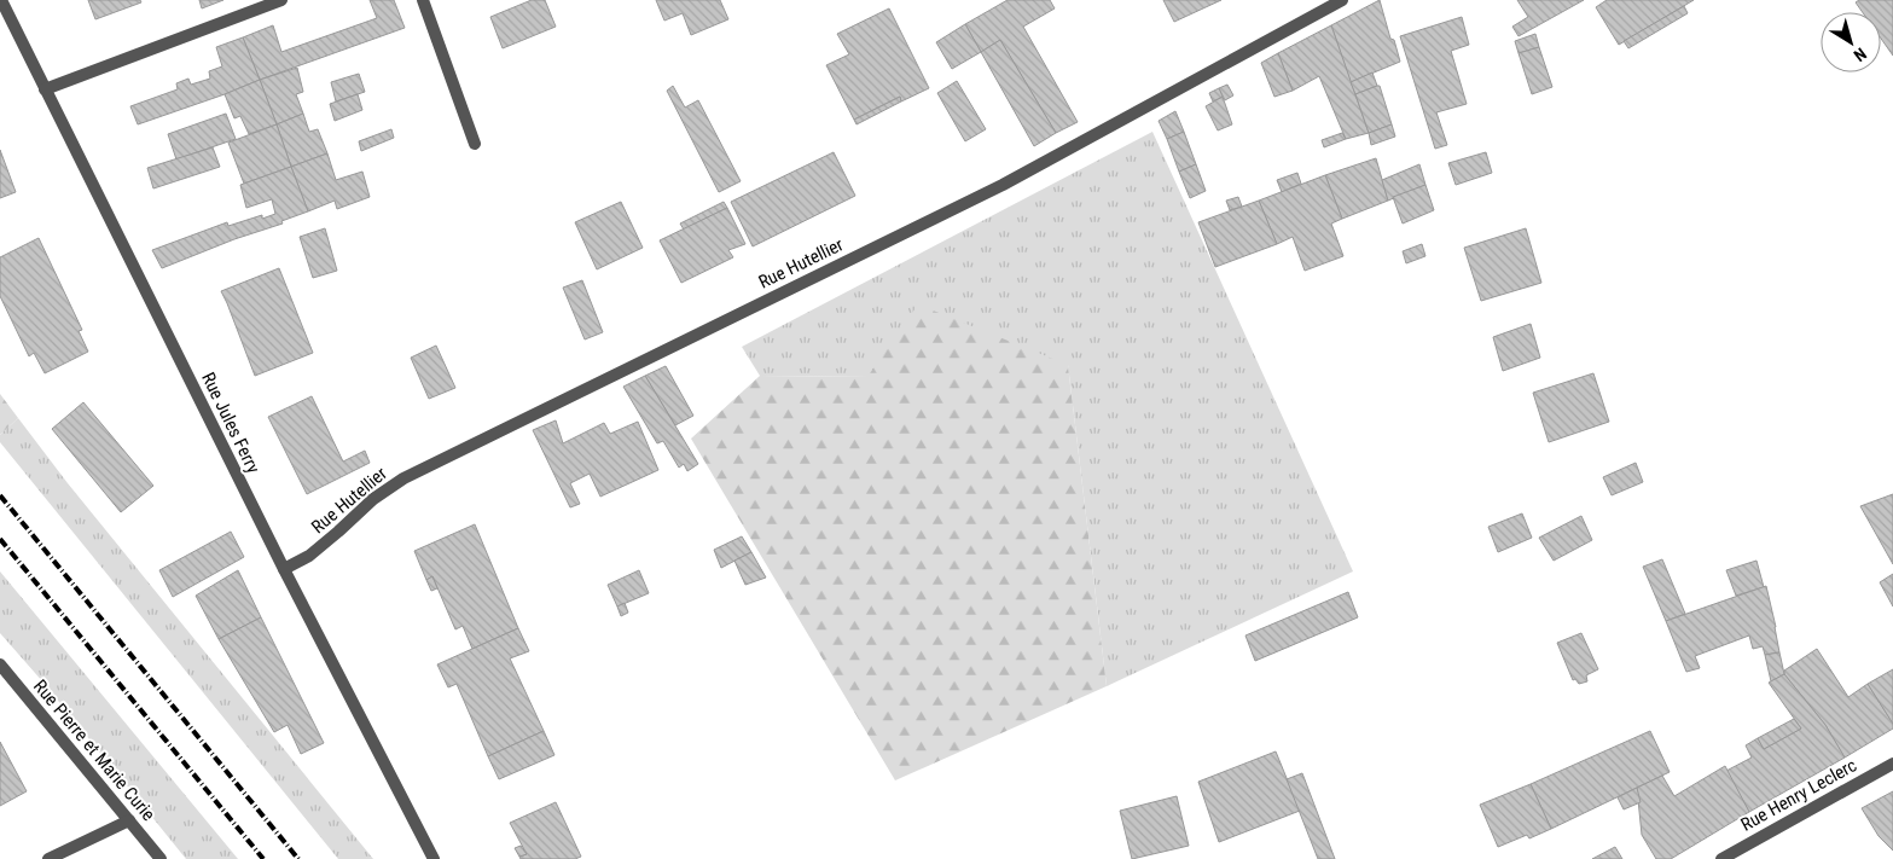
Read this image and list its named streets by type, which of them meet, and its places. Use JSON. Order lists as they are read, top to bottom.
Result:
{
  "streets": {
    "street": [
      "Rue Hutellier",
      "Rue Jules Ferry",
      "Rue Pierre et Marie Curie",
      "Rue Henry Leclerc"
    ]
  },
  "crossings": [
    ["Rue Hutellier", "Rue Jules Ferry"]
  ],
  "north": "bottom right"
}
